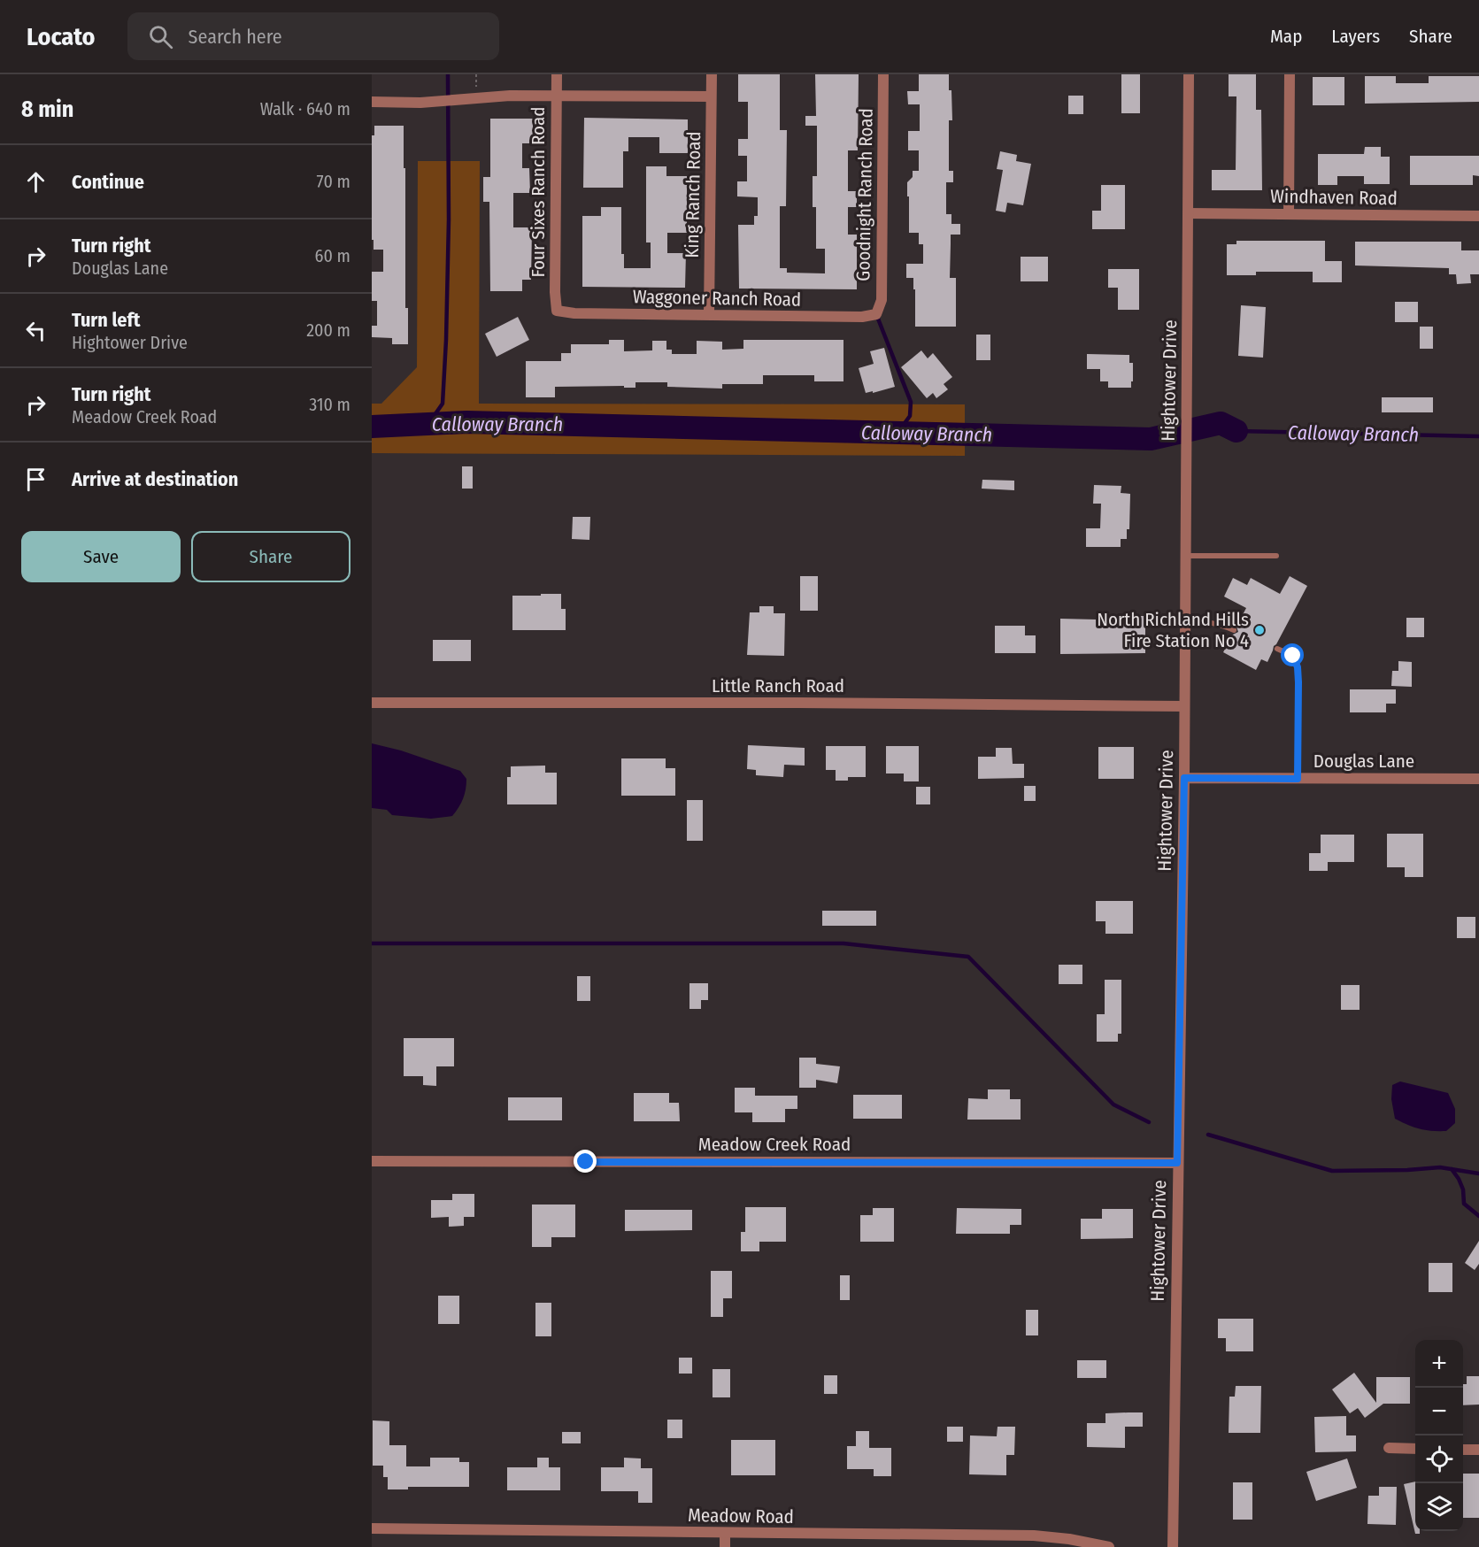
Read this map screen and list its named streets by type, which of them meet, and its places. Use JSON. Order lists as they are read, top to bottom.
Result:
{
  "streets": {
    "street": [
      "Four Sixes Ranch Road",
      "King Ranch Road",
      "Goodnight Ranch Road",
      "Windhaven Road",
      "Waggoner Ranch Road",
      "Hightower Drive",
      "Little Ranch Road",
      "Douglas Lane",
      "Meadow Creek Road",
      "Meadow Road"
    ]
  },
  "crossings": [
    ["Four Sixes Ranch Road", "Waggoner Ranch Road"],
    ["King Ranch Road", "Waggoner Ranch Road"],
    ["Goodnight Ranch Road", "Waggoner Ranch Road"],
    ["Windhaven Road", "Hightower Drive"],
    ["Hightower Drive", "Little Ranch Road"],
    ["Hightower Drive", "Douglas Lane"],
    ["Hightower Drive", "Meadow Creek Road"]
  ],
  "water": ["Calloway Branch"],
  "places": ["North Richland Hills Fire Station No 4"],
  "page": {
    "header": "Locato",
    "search": "Search here",
    "nav": ["Map", "Layers", "Share"],
    "heading": ["8 min", "Walk · 640 m"],
    "list": [
      ["Continue", "70 m"],
      ["Turn right", "Douglas Lane", "60 m"],
      ["Turn left", "Hightower Drive", "200 m"],
      ["Turn right", "Meadow Creek Road", "310 m"],
      "Arrive at destination"
    ],
    "buttons": ["Save", "Share"],
    "map_buttons": ["+", "−"]
  }
}
